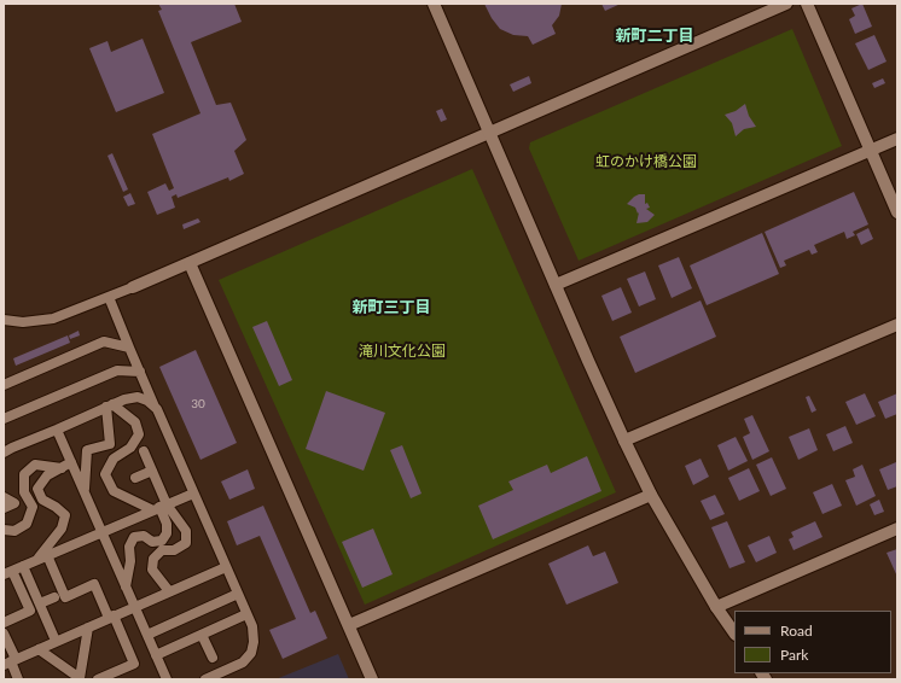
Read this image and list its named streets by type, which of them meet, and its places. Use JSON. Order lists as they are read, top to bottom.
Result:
{
  "districts": ["新町二丁目", "新町三丁目"],
  "parks": ["虹のかけ橋公園", "滝川文化公園"],
  "house_numbers": ["30"],
  "legend": ["Road", "Park"]
}
